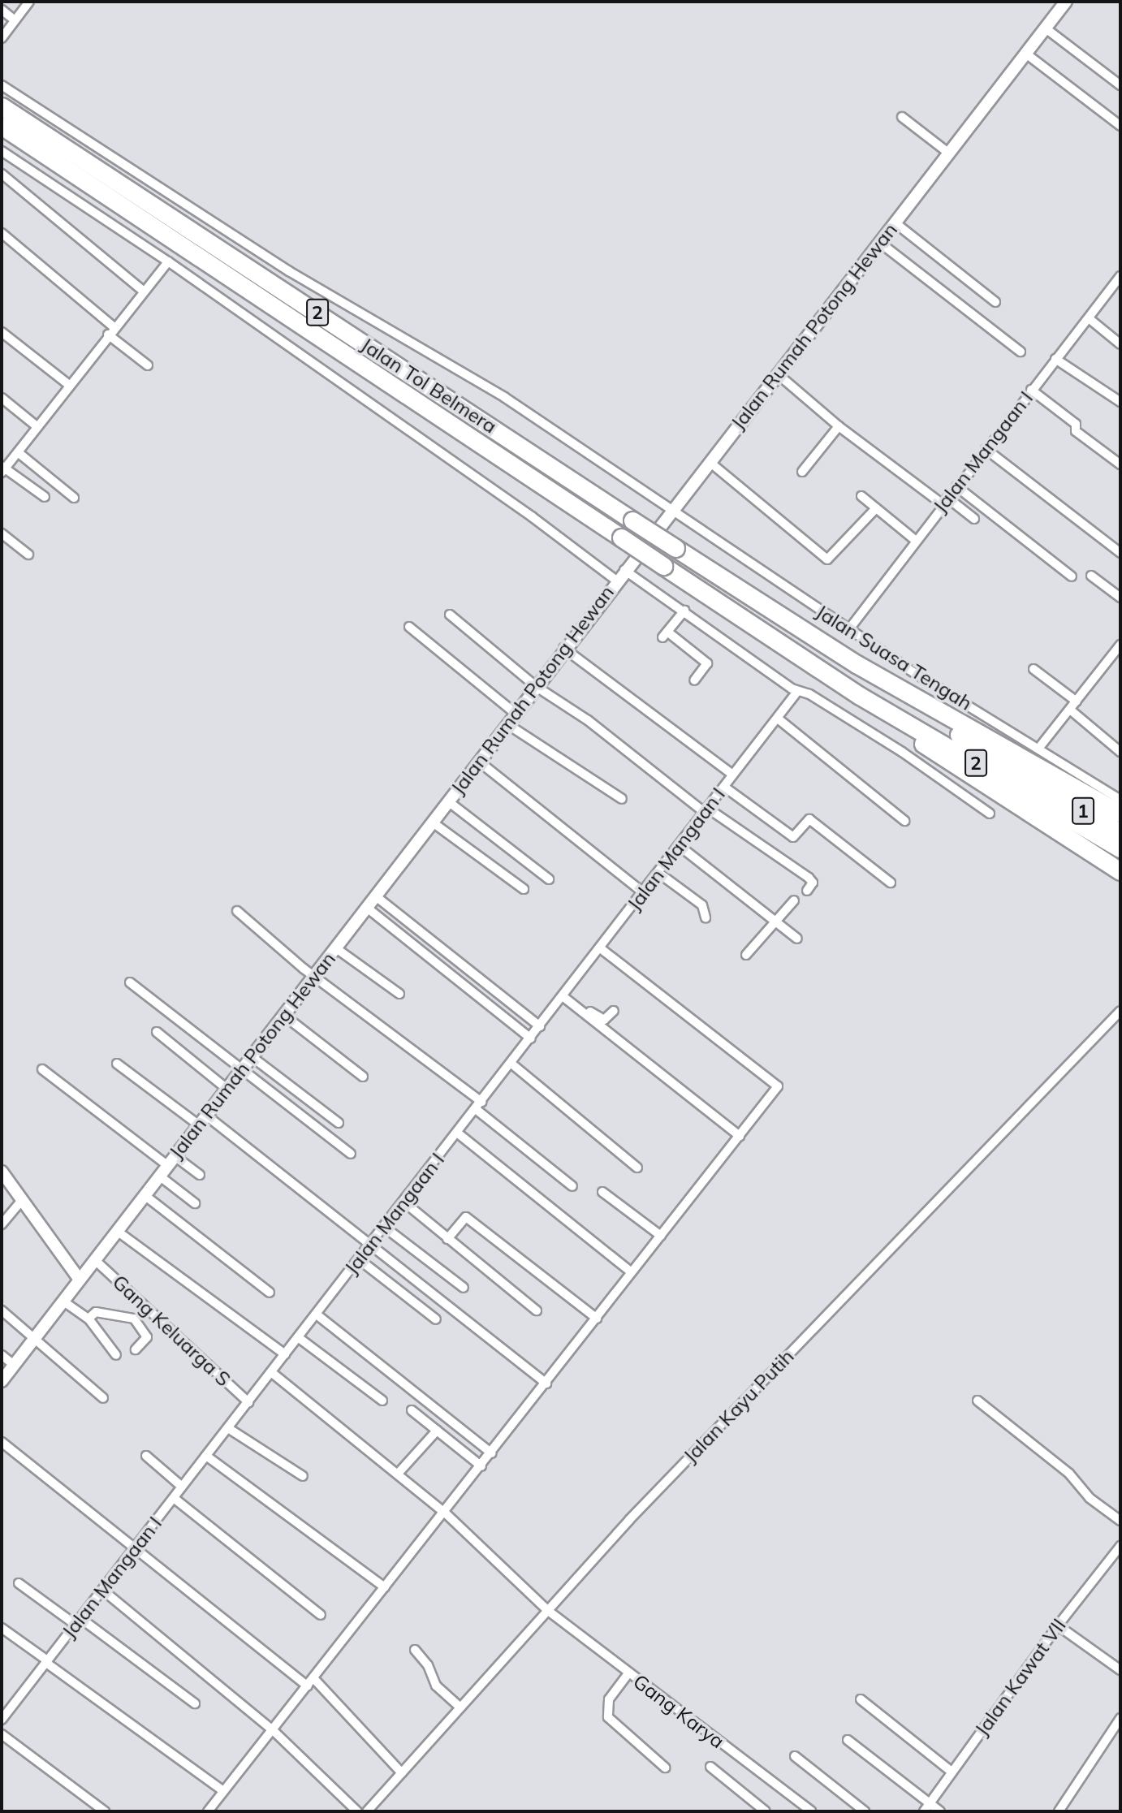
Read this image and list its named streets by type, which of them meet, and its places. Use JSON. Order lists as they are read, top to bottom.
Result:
{
  "streets": {
    "highway": ["2", "Jalan Tol Belmera", "1"],
    "street": [
      "Jalan Rumah Potong Hewan",
      "Jalan Mangaan I",
      "Jalan Suasa Tengah",
      "Gang Keluarga S",
      "Jalan Kayu Putih",
      "Jalan Kawat VII",
      "Gang Karya"
    ]
  },
  "crossings": [
    ["2", "Jalan Tol Belmera"],
    ["2", "1"],
    ["Jalan Rumah Potong Hewan", "Jalan Suasa Tengah"],
    ["Jalan Rumah Potong Hewan", "Gang Keluarga S"],
    ["Jalan Mangaan I", "Jalan Suasa Tengah"],
    ["Jalan Mangaan I", "Gang Keluarga S"],
    ["Jalan Mangaan I", "Gang Karya"],
    ["Jalan Kayu Putih", "Gang Karya"]
  ]
}
